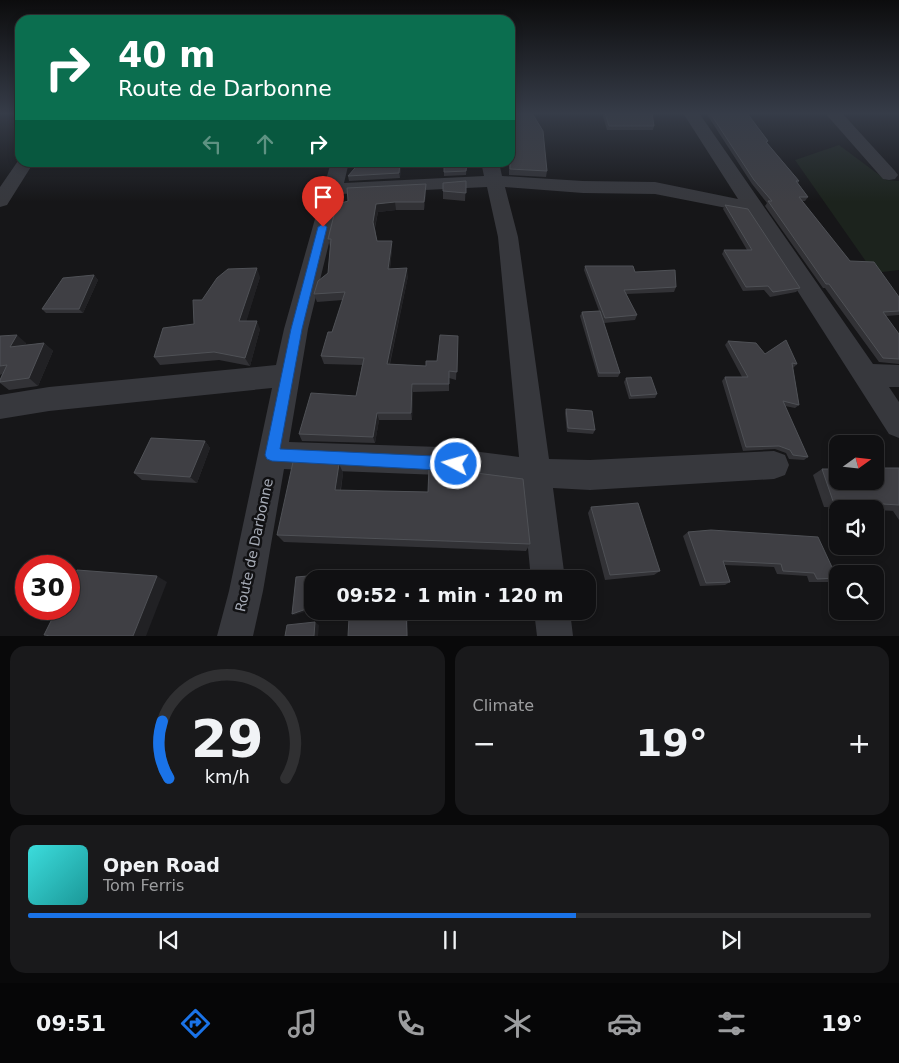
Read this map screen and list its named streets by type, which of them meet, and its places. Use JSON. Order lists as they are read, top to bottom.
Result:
{
  "streets": {
    "street": ["Route de Darbonne"]
  },
  "north": "right",
  "page": {
    "turn": ["40 m", "Route de Darbonne"],
    "limit": "30",
    "trip": "09:52 · 1 min · 120 m",
    "tile": "Climate",
    "heat": ["−", "19°", "+"],
    "song": ["Open Road", "Tom Ferris"],
    "tabs": ["09:51", "19°"],
    "gauge": ["29", "km/h"]
  }
}
